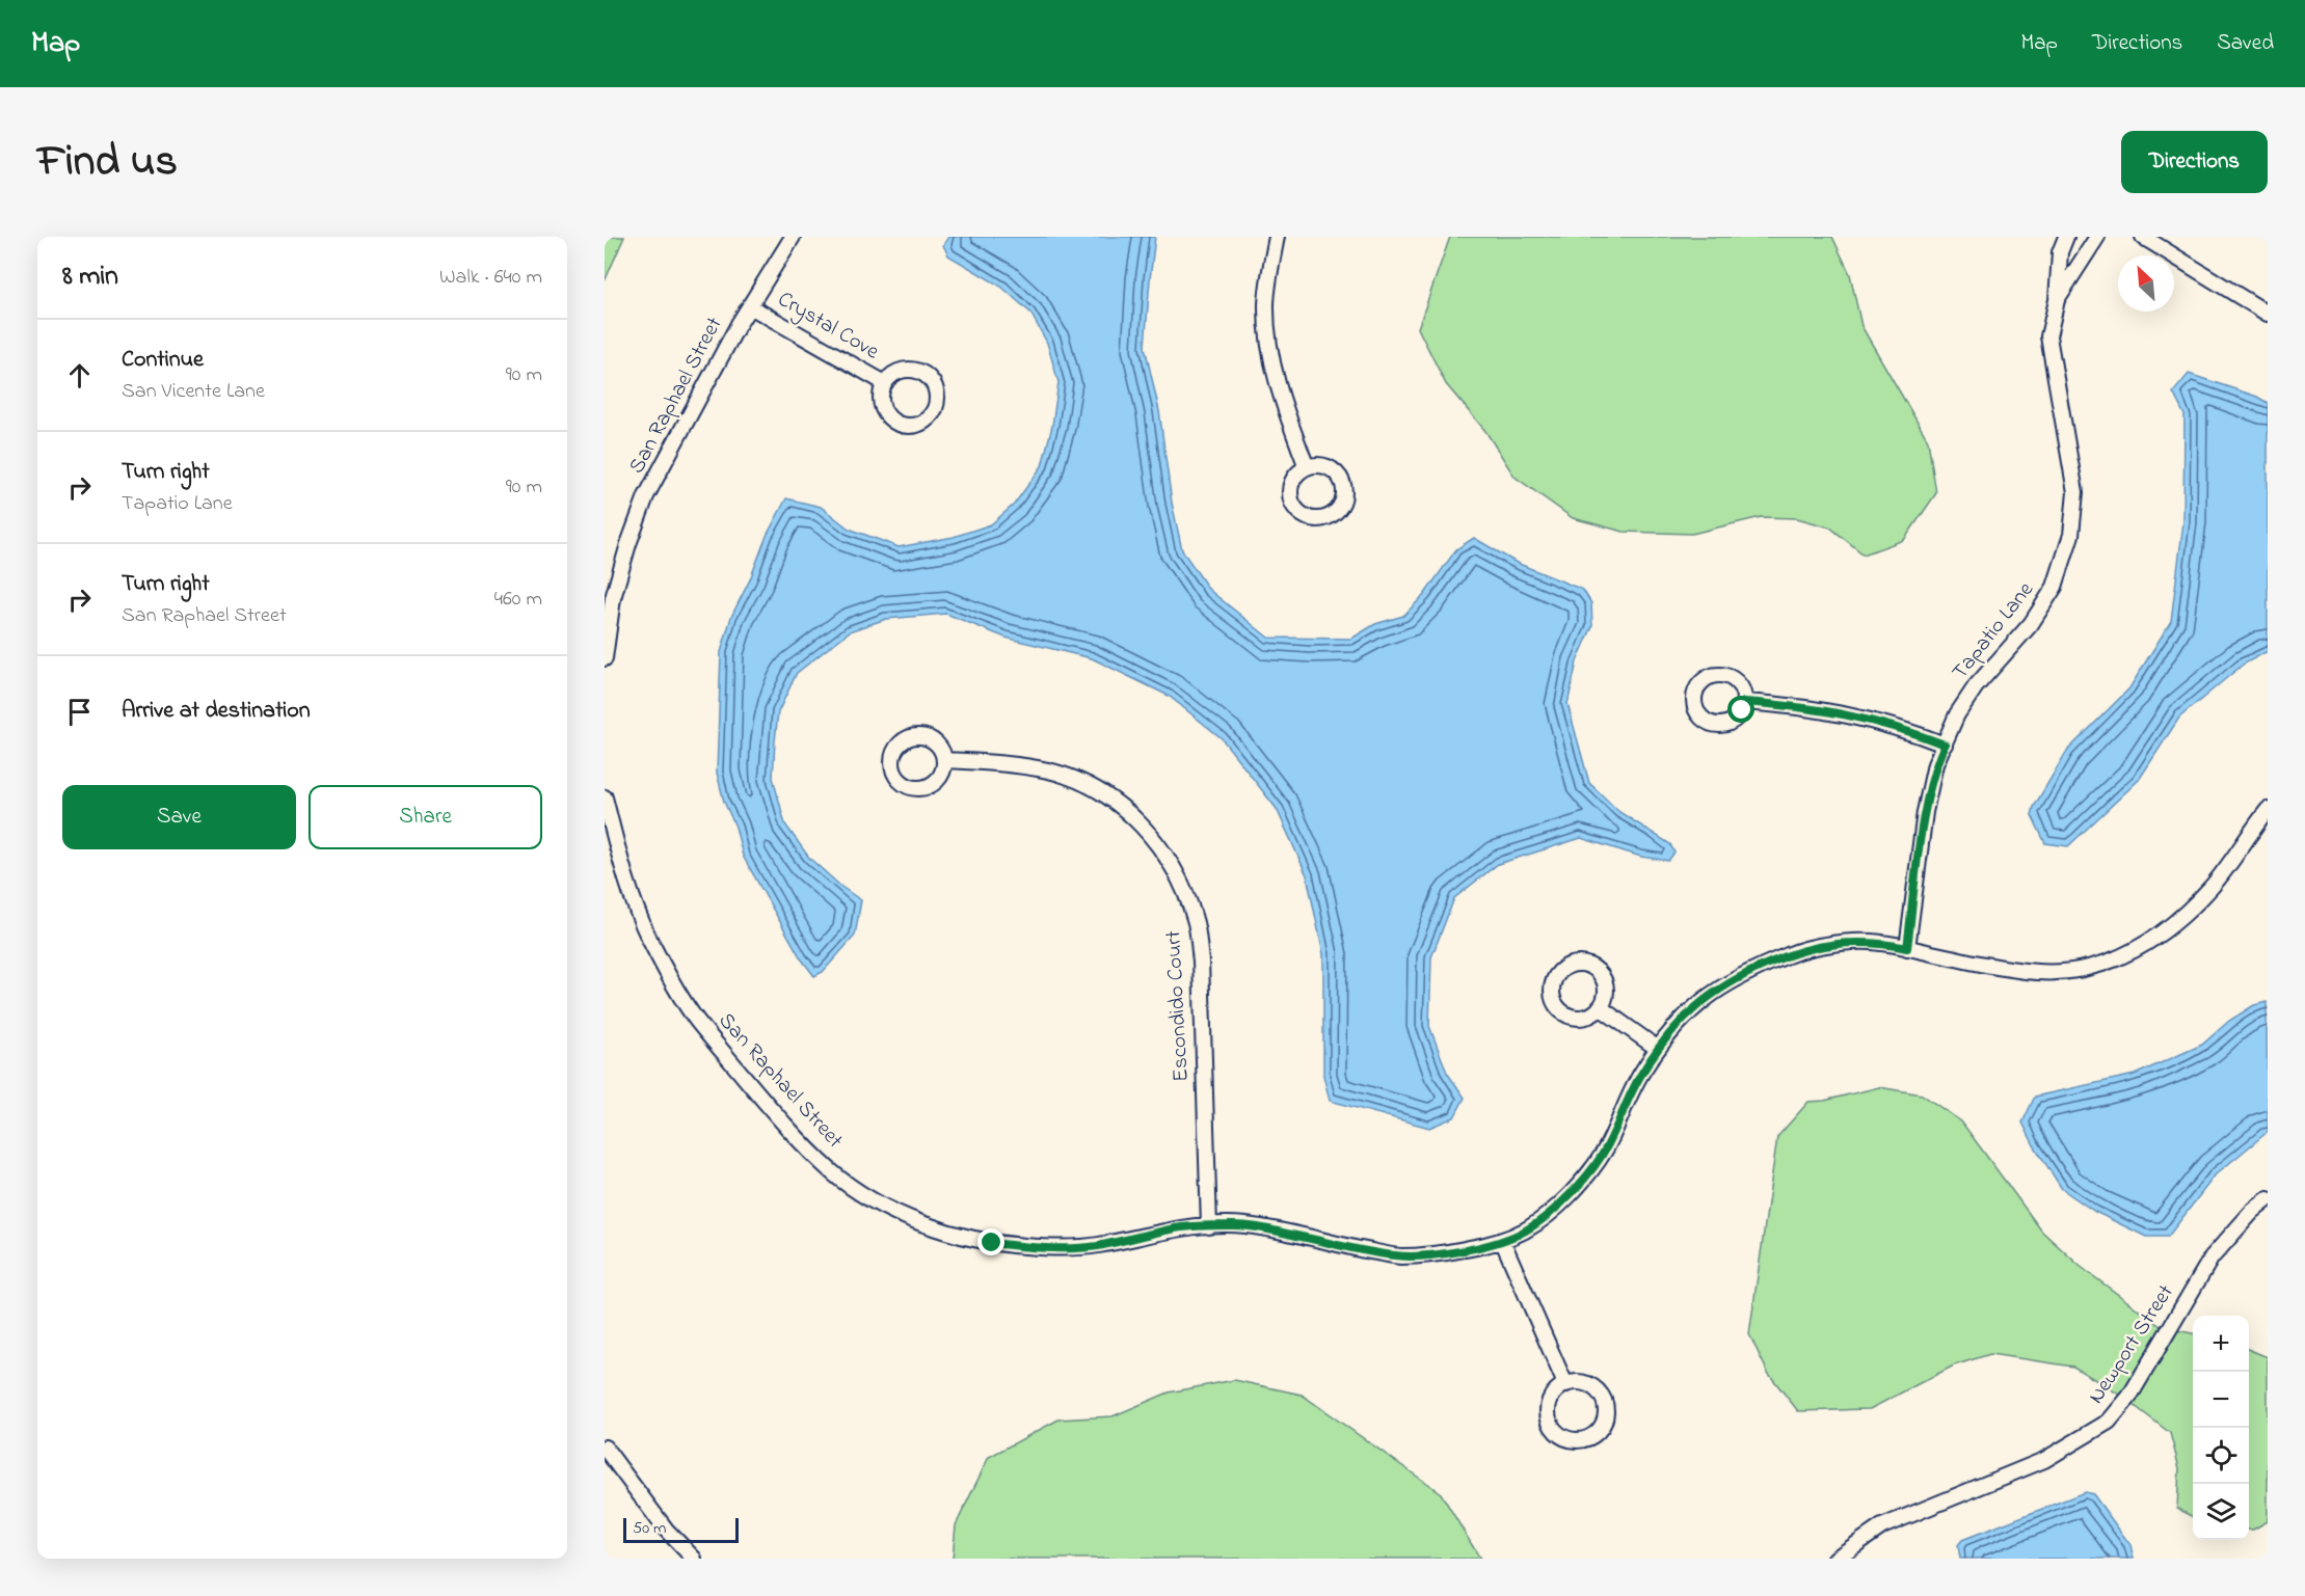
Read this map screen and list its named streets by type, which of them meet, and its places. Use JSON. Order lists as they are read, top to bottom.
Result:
{
  "streets": {
    "street": [
      "Crystal Cove",
      "San Raphael Street",
      "Tapatio Lane",
      "Escondido Court",
      "Newport Street"
    ]
  },
  "crossings": [
    ["Crystal Cove", "San Raphael Street"],
    ["San Raphael Street", "Tapatio Lane"],
    ["San Raphael Street", "Escondido Court"]
  ],
  "scale_bar": "50 m",
  "north": "top left",
  "page": {
    "header": "Map",
    "nav": ["Map", "Directions", "Saved"],
    "title": "Find us",
    "buttons": [
      "Directions",
      ["Save", "Share"]
    ],
    "heading": ["8 min", "Walk · 640 m"],
    "list": [
      ["Continue", "San Vicente Lane", "90 m"],
      ["Turn right", "Tapatio Lane", "90 m"],
      ["Turn right", "San Raphael Street", "460 m"],
      "Arrive at destination"
    ],
    "map_buttons": ["+", "−"],
    "scale": "50 m"
  }
}
